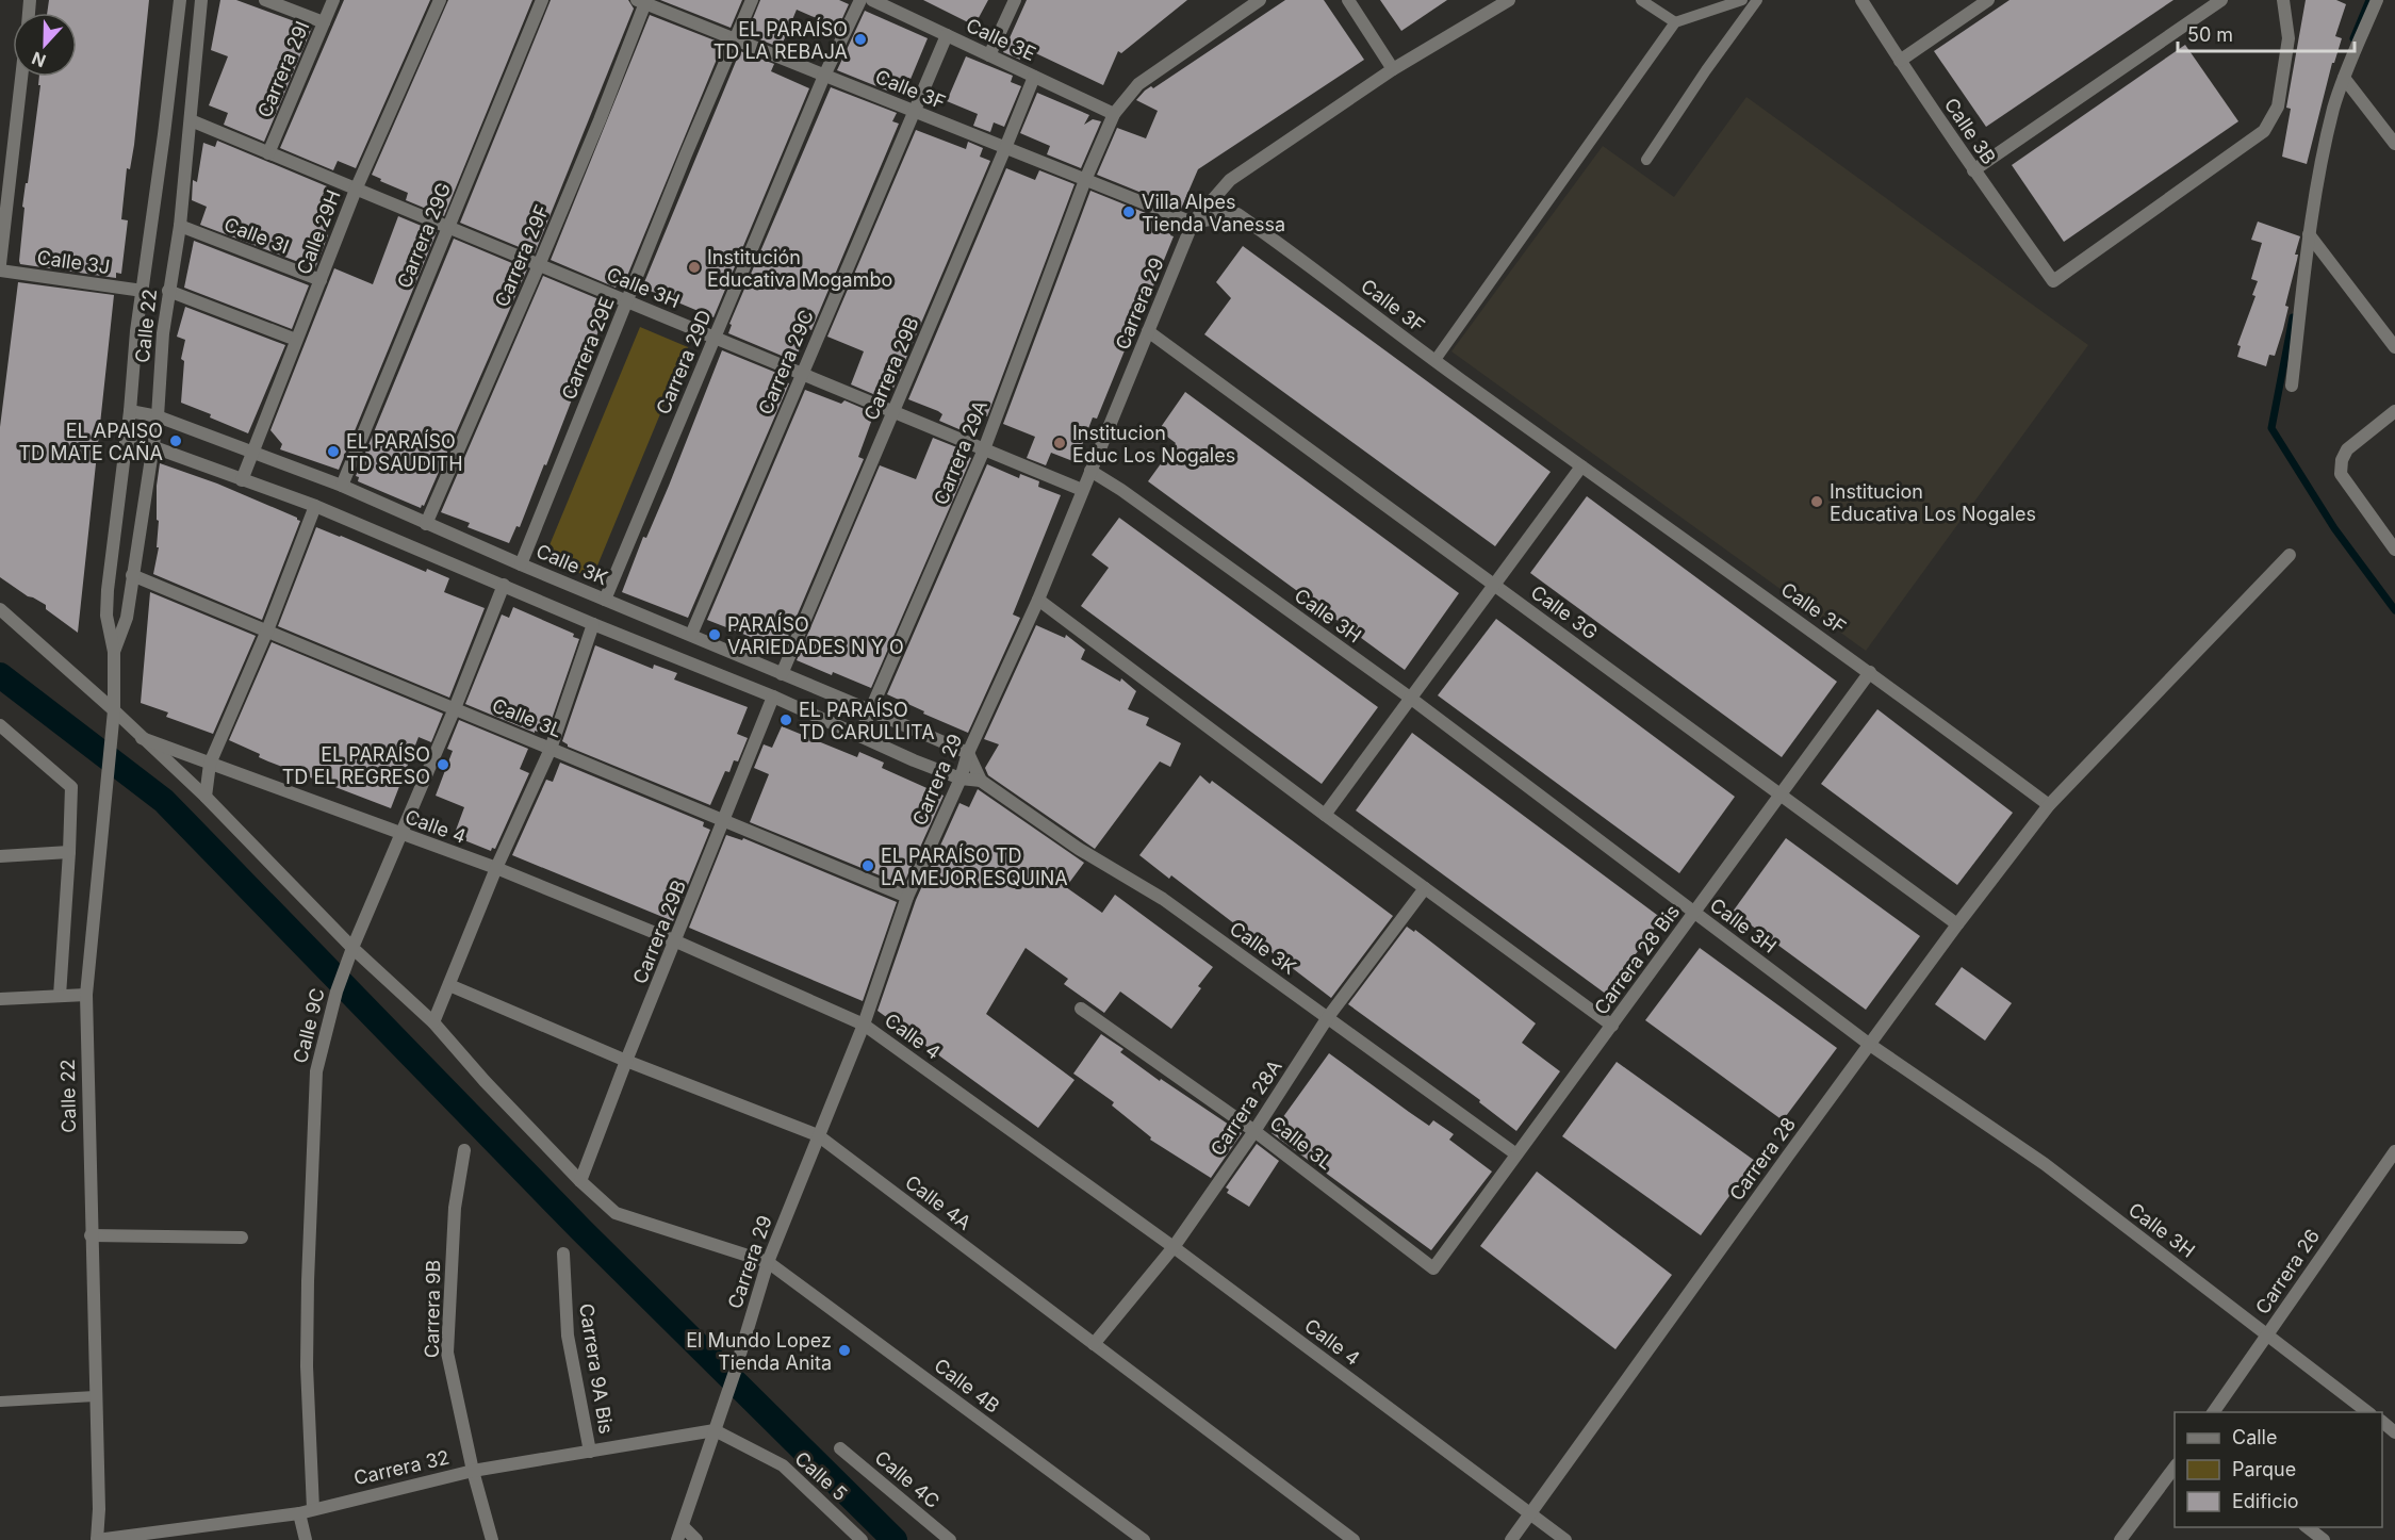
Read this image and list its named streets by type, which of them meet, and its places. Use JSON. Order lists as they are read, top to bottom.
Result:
{
  "streets": {
    "street": [
      "Calle 3E",
      "Carrera 29I",
      "Calle 3F",
      "Calle 3B",
      "Calle 29H",
      "Calle 3I",
      "Carrera 29G",
      "Carrera 29F",
      "Calle 3J",
      "Calle 3H",
      "Carrera 29",
      "Calle 22",
      "Carrera 29E",
      "Carrera 29D",
      "Carrera 29C",
      "Carrera 29B",
      "Carrera 29A",
      "Calle 3K",
      "Calle 3G",
      "Calle 3L",
      "Calle 4",
      "Carrera 28 Bis",
      "Calle 9C",
      "Carrera 28A",
      "Carrera 28",
      "Calle 4A",
      "Carrera 26",
      "Carrera 9B",
      "Carrera 9A Bis",
      "Calle 4B",
      "Carrera 32",
      "Calle 5",
      "Calle 4C"
    ]
  },
  "crossings": [
    ["Calle 3E", "Carrera 29C"],
    ["Calle 3E", "Carrera 29B"],
    ["Calle 3E", "Carrera 29A"],
    ["Carrera 29I", "Calle 3H"],
    ["Calle 3F", "Carrera 29F"],
    ["Calle 3F", "Carrera 29"],
    ["Calle 3F", "Carrera 29E"],
    ["Calle 3F", "Carrera 29D"],
    ["Calle 3F", "Carrera 29C"],
    ["Calle 3F", "Carrera 29B"],
    ["Calle 3F", "Carrera 29A"],
    ["Calle 3F", "Carrera 28 Bis"],
    ["Calle 3F", "Carrera 28"],
    ["Calle 29H", "Calle 3I"],
    ["Calle 29H", "Calle 3H"],
    ["Calle 29H", "Calle 3K"],
    ["Calle 3I", "Calle 22"],
    ["Carrera 29G", "Calle 3H"],
    ["Carrera 29G", "Calle 3K"],
    ["Carrera 29F", "Calle 3H"],
    ["Carrera 29F", "Calle 3K"],
    ["Calle 3J", "Calle 22"],
    ["Calle 3H", "Carrera 29"],
    ["Calle 3H", "Calle 22"],
    ["Calle 3H", "Carrera 29E"],
    ["Calle 3H", "Carrera 29D"],
    ["Calle 3H", "Carrera 29C"],
    ["Calle 3H", "Carrera 29B"],
    ["Calle 3H", "Carrera 29A"],
    ["Calle 3H", "Carrera 28 Bis"],
    ["Calle 3H", "Carrera 28"],
    ["Calle 3H", "Carrera 26"],
    ["Carrera 29", "Calle 3K"],
    ["Carrera 29", "Calle 3G"],
    ["Carrera 29", "Calle 3L"],
    ["Carrera 29", "Calle 4"],
    ["Carrera 29", "Calle 4A"],
    ["Carrera 29", "Calle 4B"],
    ["Carrera 29", "Carrera 32"],
    ["Carrera 29", "Calle 5"],
    ["Calle 22", "Calle 3K"],
    ["Calle 22", "Calle 3L"],
    ["Calle 22", "Calle 4"],
    ["Calle 22", "Carrera 32"],
    ["Carrera 29E", "Calle 3K"],
    ["Carrera 29D", "Calle 3K"],
    ["Carrera 29C", "Calle 3K"],
    ["Carrera 29B", "Calle 3K"],
    ["Carrera 29B", "Calle 3L"],
    ["Carrera 29B", "Calle 4"],
    ["Carrera 29B", "Calle 4A"],
    ["Carrera 29A", "Calle 3K"],
    ["Calle 3K", "Carrera 28 Bis"],
    ["Calle 3K", "Calle 9C"],
    ["Calle 3K", "Carrera 28A"],
    ["Calle 3G", "Carrera 28 Bis"],
    ["Calle 3G", "Carrera 28"],
    ["Calle 3L", "Carrera 28 Bis"],
    ["Calle 3L", "Calle 9C"],
    ["Calle 3L", "Carrera 28A"],
    ["Calle 4", "Calle 9C"],
    ["Calle 4", "Carrera 28A"],
    ["Calle 4", "Carrera 28"],
    ["Calle 4", "Calle 4B"],
    ["Calle 9C", "Carrera 32"],
    ["Carrera 28A", "Calle 4A"],
    ["Carrera 9B", "Carrera 32"],
    ["Carrera 9A Bis", "Carrera 32"],
    ["Carrera 32", "Calle 5"]
  ],
  "places": [
    "EL PARAÍSO TD LA REBAJA",
    "Villa Alpes Tienda Vanessa",
    "Institución Educativa Mogambo",
    "EL APAISO TD MATE CAÑA",
    "Institucion Educ Los Nogales",
    "EL PARAÍSO TD SAUDITH",
    "Institucion Educativa Los Nogales",
    "PARAÍSO VARIEDADES N Y O",
    "EL PARAÍSO TD CARULLITA",
    "EL PARAÍSO TD EL REGRESO",
    "EL PARAÍSO TD LA MEJOR ESQUINA",
    "El Mundo Lopez Tienda Anita"
  ],
  "legend": ["Calle", "Parque", "Edificio"],
  "scale_bar": "50 m",
  "north": "bottom"
}
